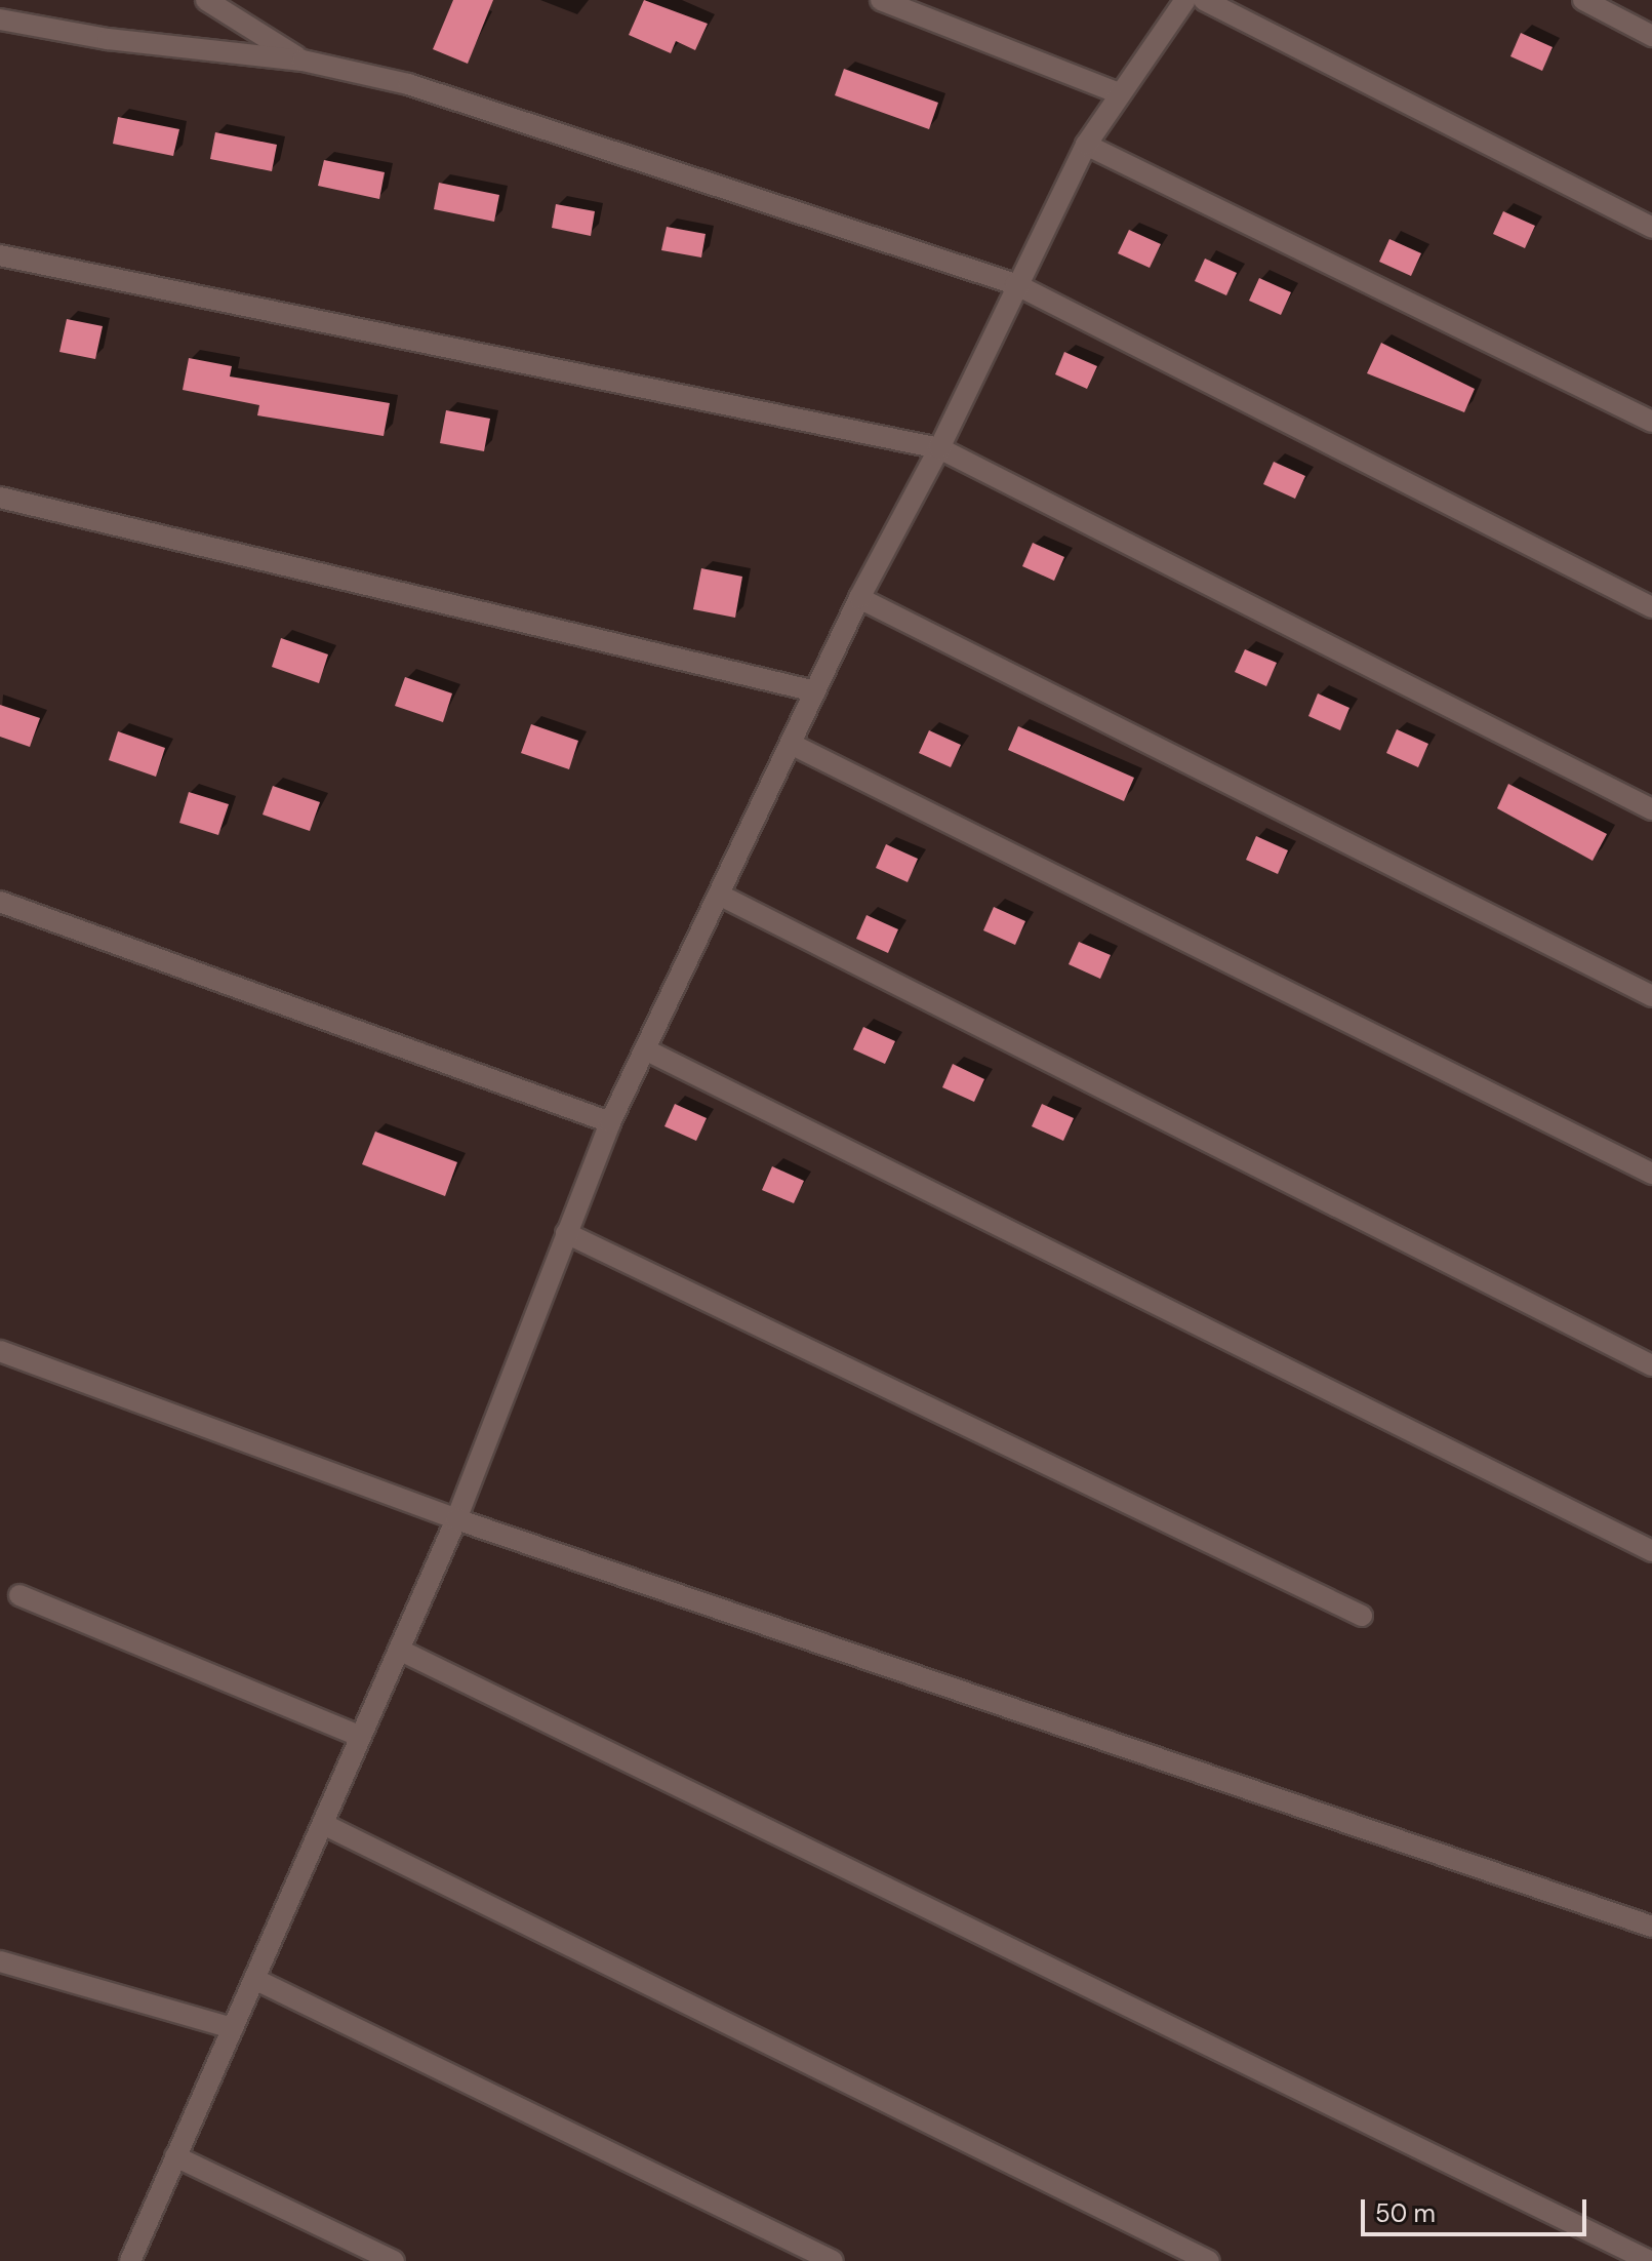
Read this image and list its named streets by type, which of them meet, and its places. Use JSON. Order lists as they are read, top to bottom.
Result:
{
  "scale_bar": "50 m"
}
